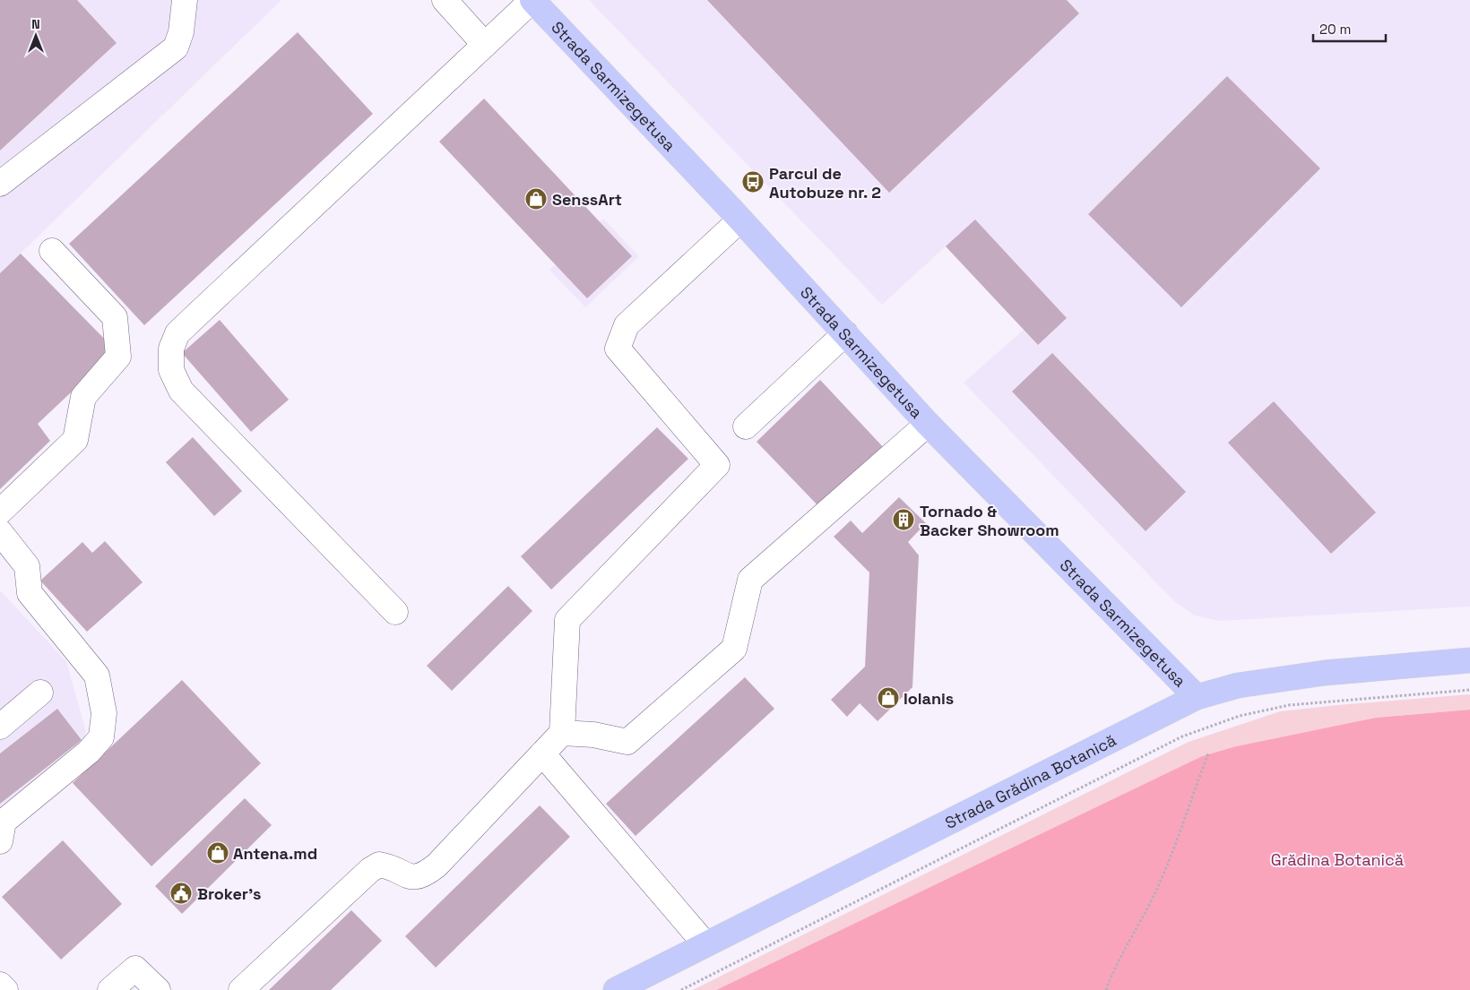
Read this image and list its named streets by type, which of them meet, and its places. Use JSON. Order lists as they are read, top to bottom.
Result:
{
  "streets": {
    "main road": ["Strada Sarmizegetusa", "Strada Grădina Botanică"]
  },
  "crossings": [
    ["Strada Sarmizegetusa", "Strada Grădina Botanică"]
  ],
  "parks": ["Grădina Botanică"],
  "places": {
    "bus stop": ["Parcul de Autobuze nr. 2"],
    "shop": ["SenssArt", "Iolanis", "Antena.md"],
    "building": ["Tornado & Backer Showroom"],
    "public building": ["Broker's"]
  },
  "scale_bar": "20 m",
  "north": "top"
}
